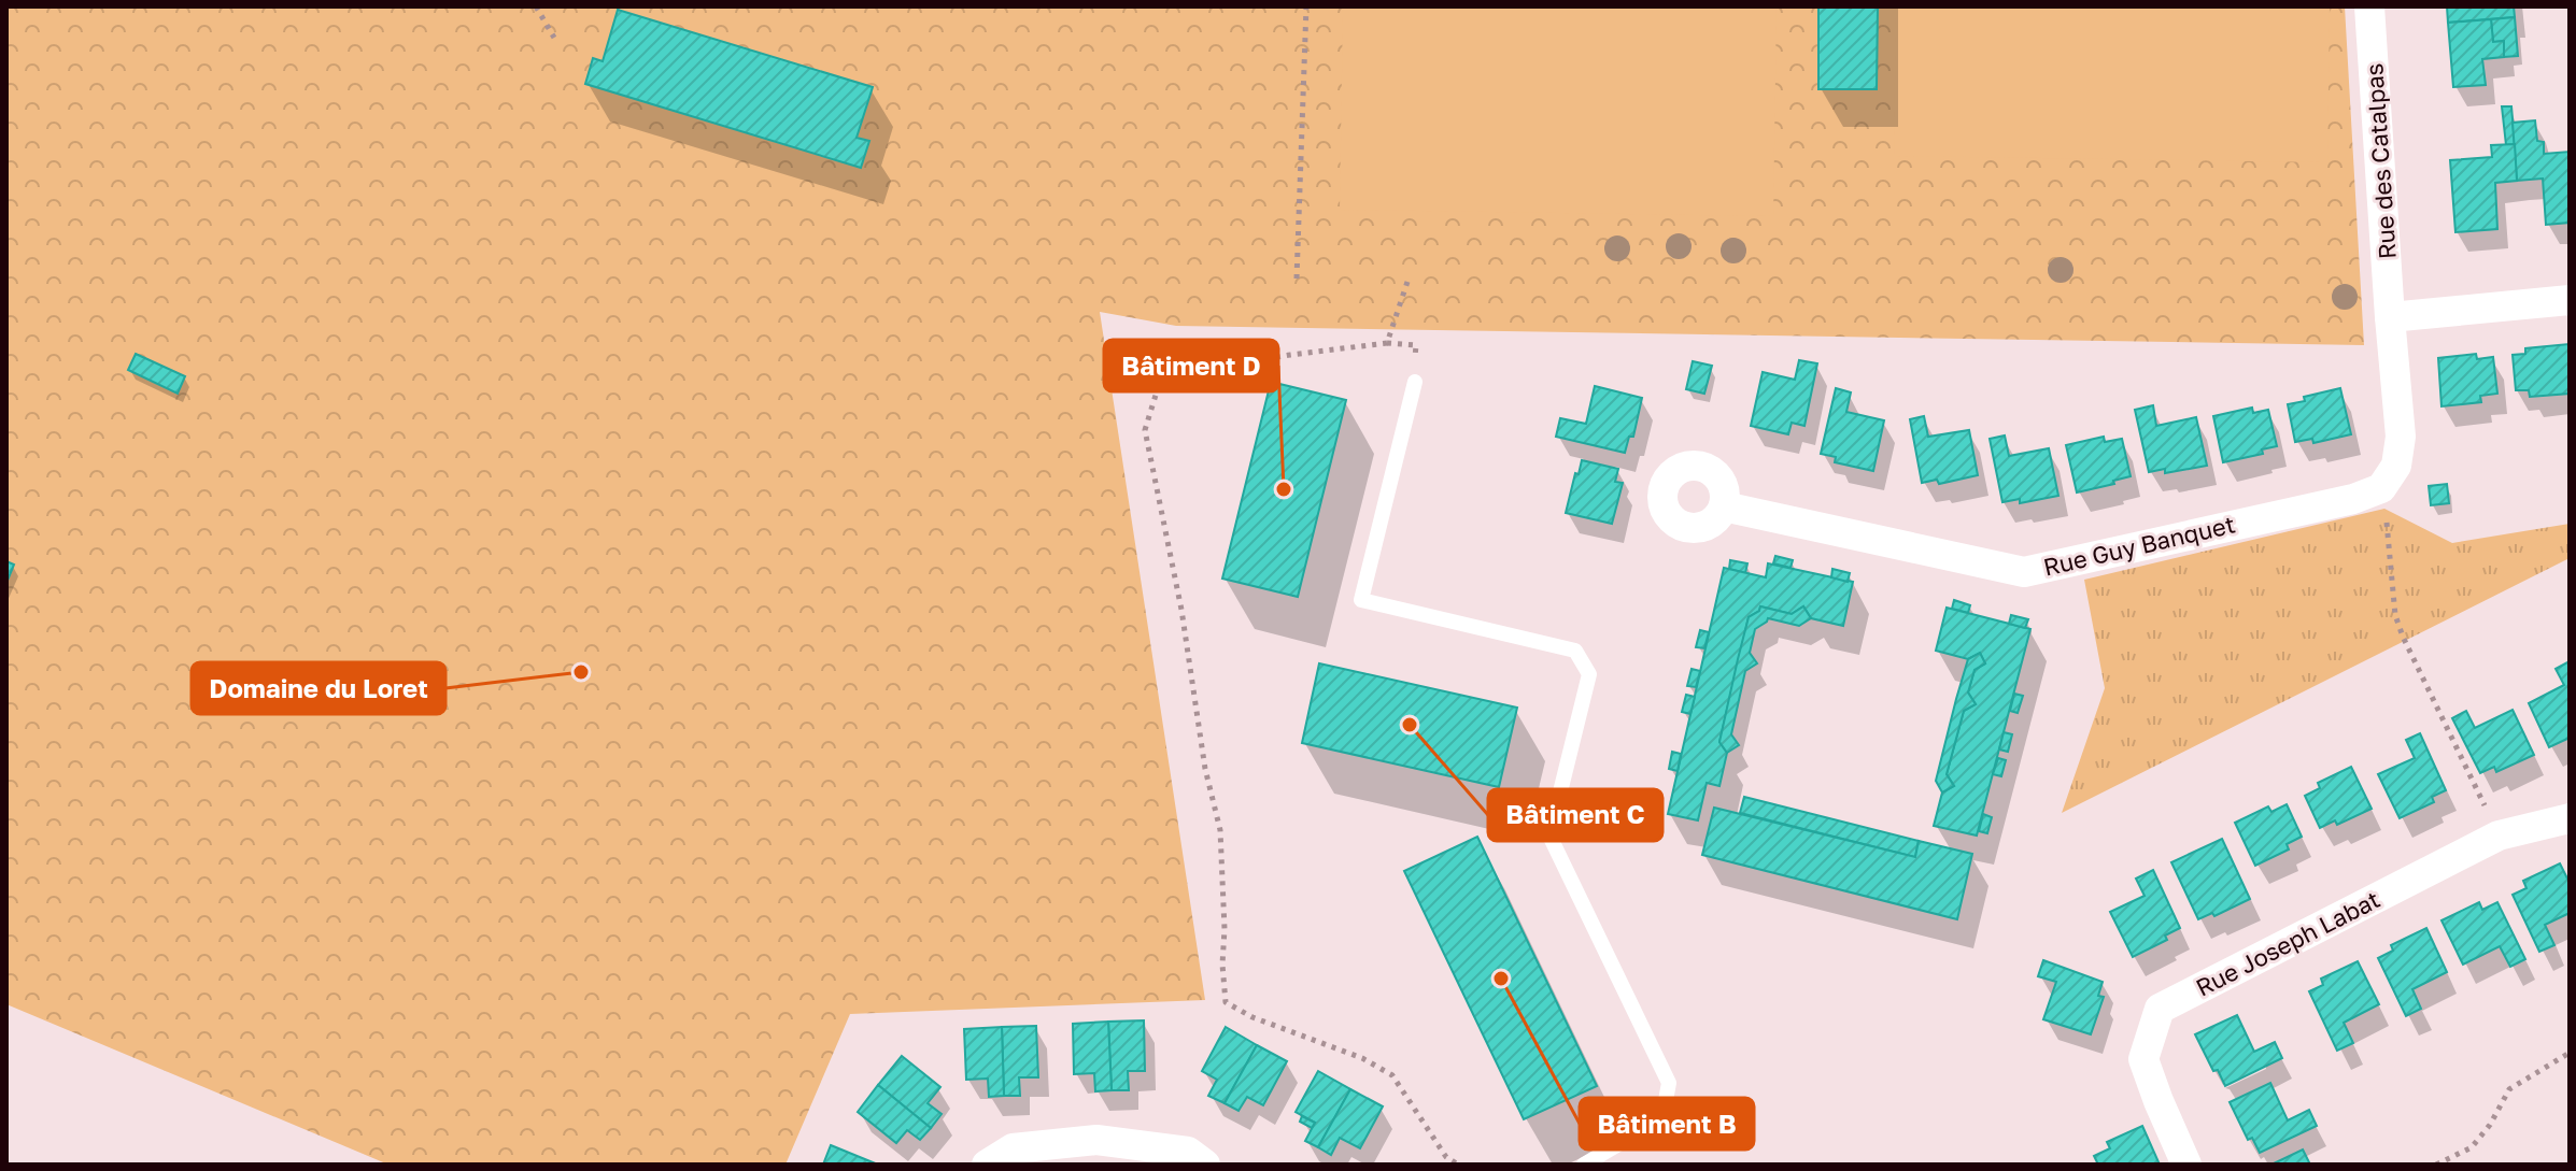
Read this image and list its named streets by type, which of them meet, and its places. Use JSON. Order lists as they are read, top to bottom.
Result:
{
  "streets": {
    "street": ["Rue des Catalpas", "Rue Guy Banquet", "Rue Joseph Labat"]
  },
  "places": [
    "Bâtiment D",
    "Domaine du Loret",
    "Bâtiment C",
    "Bâtiment B"
  ]
}
